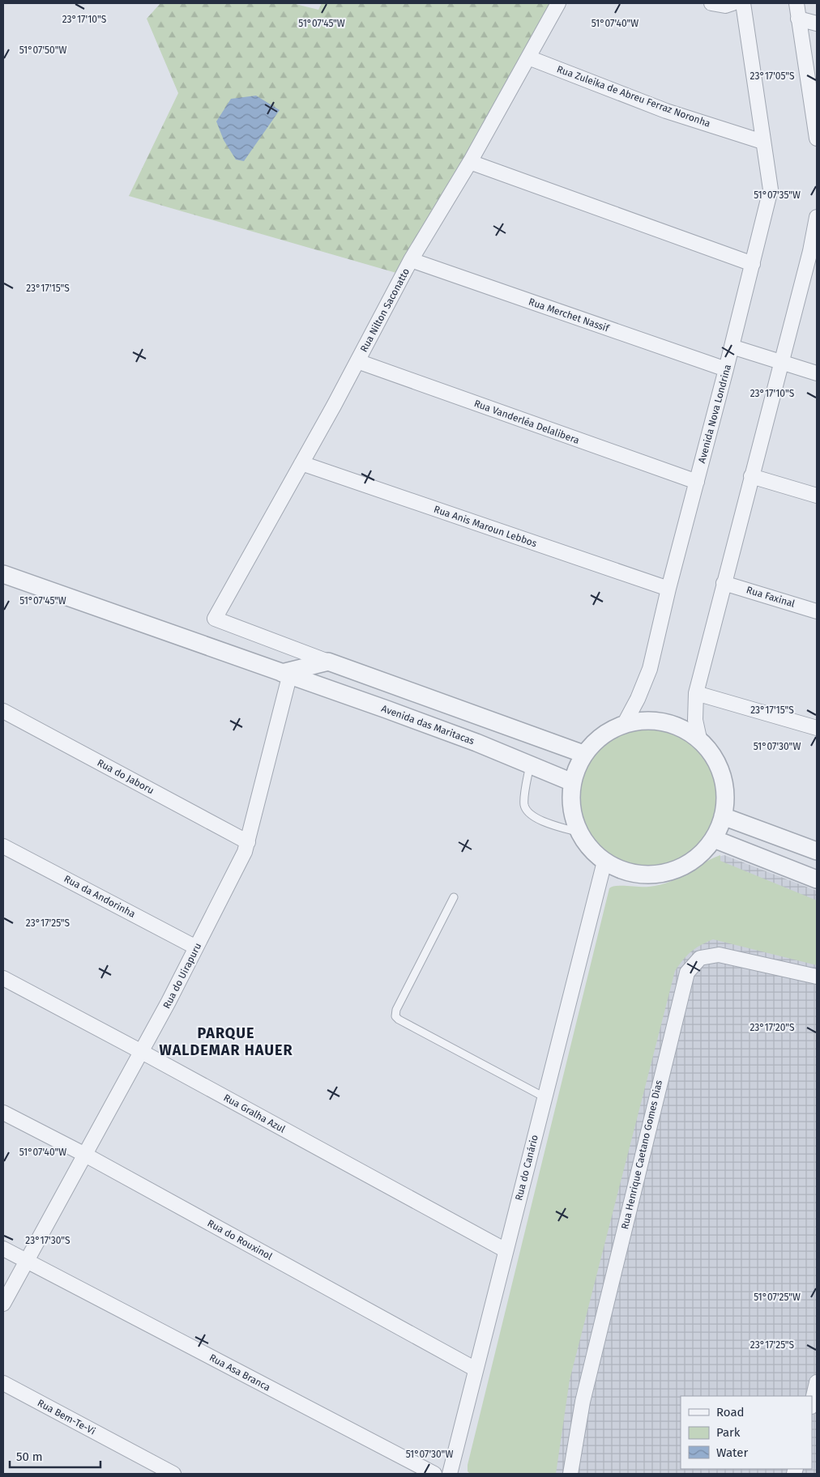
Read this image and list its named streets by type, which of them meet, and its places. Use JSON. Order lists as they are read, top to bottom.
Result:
{
  "streets": {
    "street": [
      "Rua Zuleika de Abreu Ferraz Noronha",
      "Rua Nilton Saconatto",
      "Rua Merchet Nassif",
      "Avenida Nova Londrina",
      "Rua Vanderléa Delalibera",
      "Rua Anis Maroun Lebbos",
      "Rua Faxinal",
      "Avenida das Maritacas",
      "Rua do Jaboru",
      "Rua da Andorinha",
      "Rua do Uirapuru",
      "Rua Gralha Azul",
      "Rua Henrique Caetano Gomes Dias",
      "Rua do Canário",
      "Rua do Rouxinol",
      "Rua Asa Branca",
      "Rua Bem-Te-Vi"
    ]
  },
  "crossings": [
    ["Rua Zuleika de Abreu Ferraz Noronha", "Rua Nilton Saconatto"],
    ["Rua Zuleika de Abreu Ferraz Noronha", "Avenida Nova Londrina"],
    ["Rua Nilton Saconatto", "Rua Merchet Nassif"],
    ["Rua Nilton Saconatto", "Rua Vanderléa Delalibera"],
    ["Rua Nilton Saconatto", "Rua Anis Maroun Lebbos"],
    ["Rua Merchet Nassif", "Avenida Nova Londrina"],
    ["Avenida Nova Londrina", "Rua Vanderléa Delalibera"],
    ["Avenida Nova Londrina", "Rua Anis Maroun Lebbos"],
    ["Avenida das Maritacas", "Rua do Uirapuru"],
    ["Rua do Jaboru", "Rua do Uirapuru"],
    ["Rua da Andorinha", "Rua do Uirapuru"],
    ["Rua do Uirapuru", "Rua Gralha Azul"],
    ["Rua do Uirapuru", "Rua do Rouxinol"],
    ["Rua do Uirapuru", "Rua Asa Branca"],
    ["Rua Gralha Azul", "Rua do Canário"],
    ["Rua do Canário", "Rua do Rouxinol"]
  ],
  "districts": ["PARQUE WALDEMAR HAUER"],
  "legend": ["Road", "Park", "Water"],
  "scale_bar": "50 m",
  "coordinates": [
    "23°17'10\"S",
    "51°07'45\"W",
    "51°07'40\"W",
    "51°07'50\"W",
    "23°17'05\"S",
    "51°07'35\"W",
    "23°17'15\"S",
    "51°07'30\"W",
    "23°17'25\"S",
    "23°17'20\"S",
    "23°17'30\"S",
    "51°07'25\"W"
  ]
}
